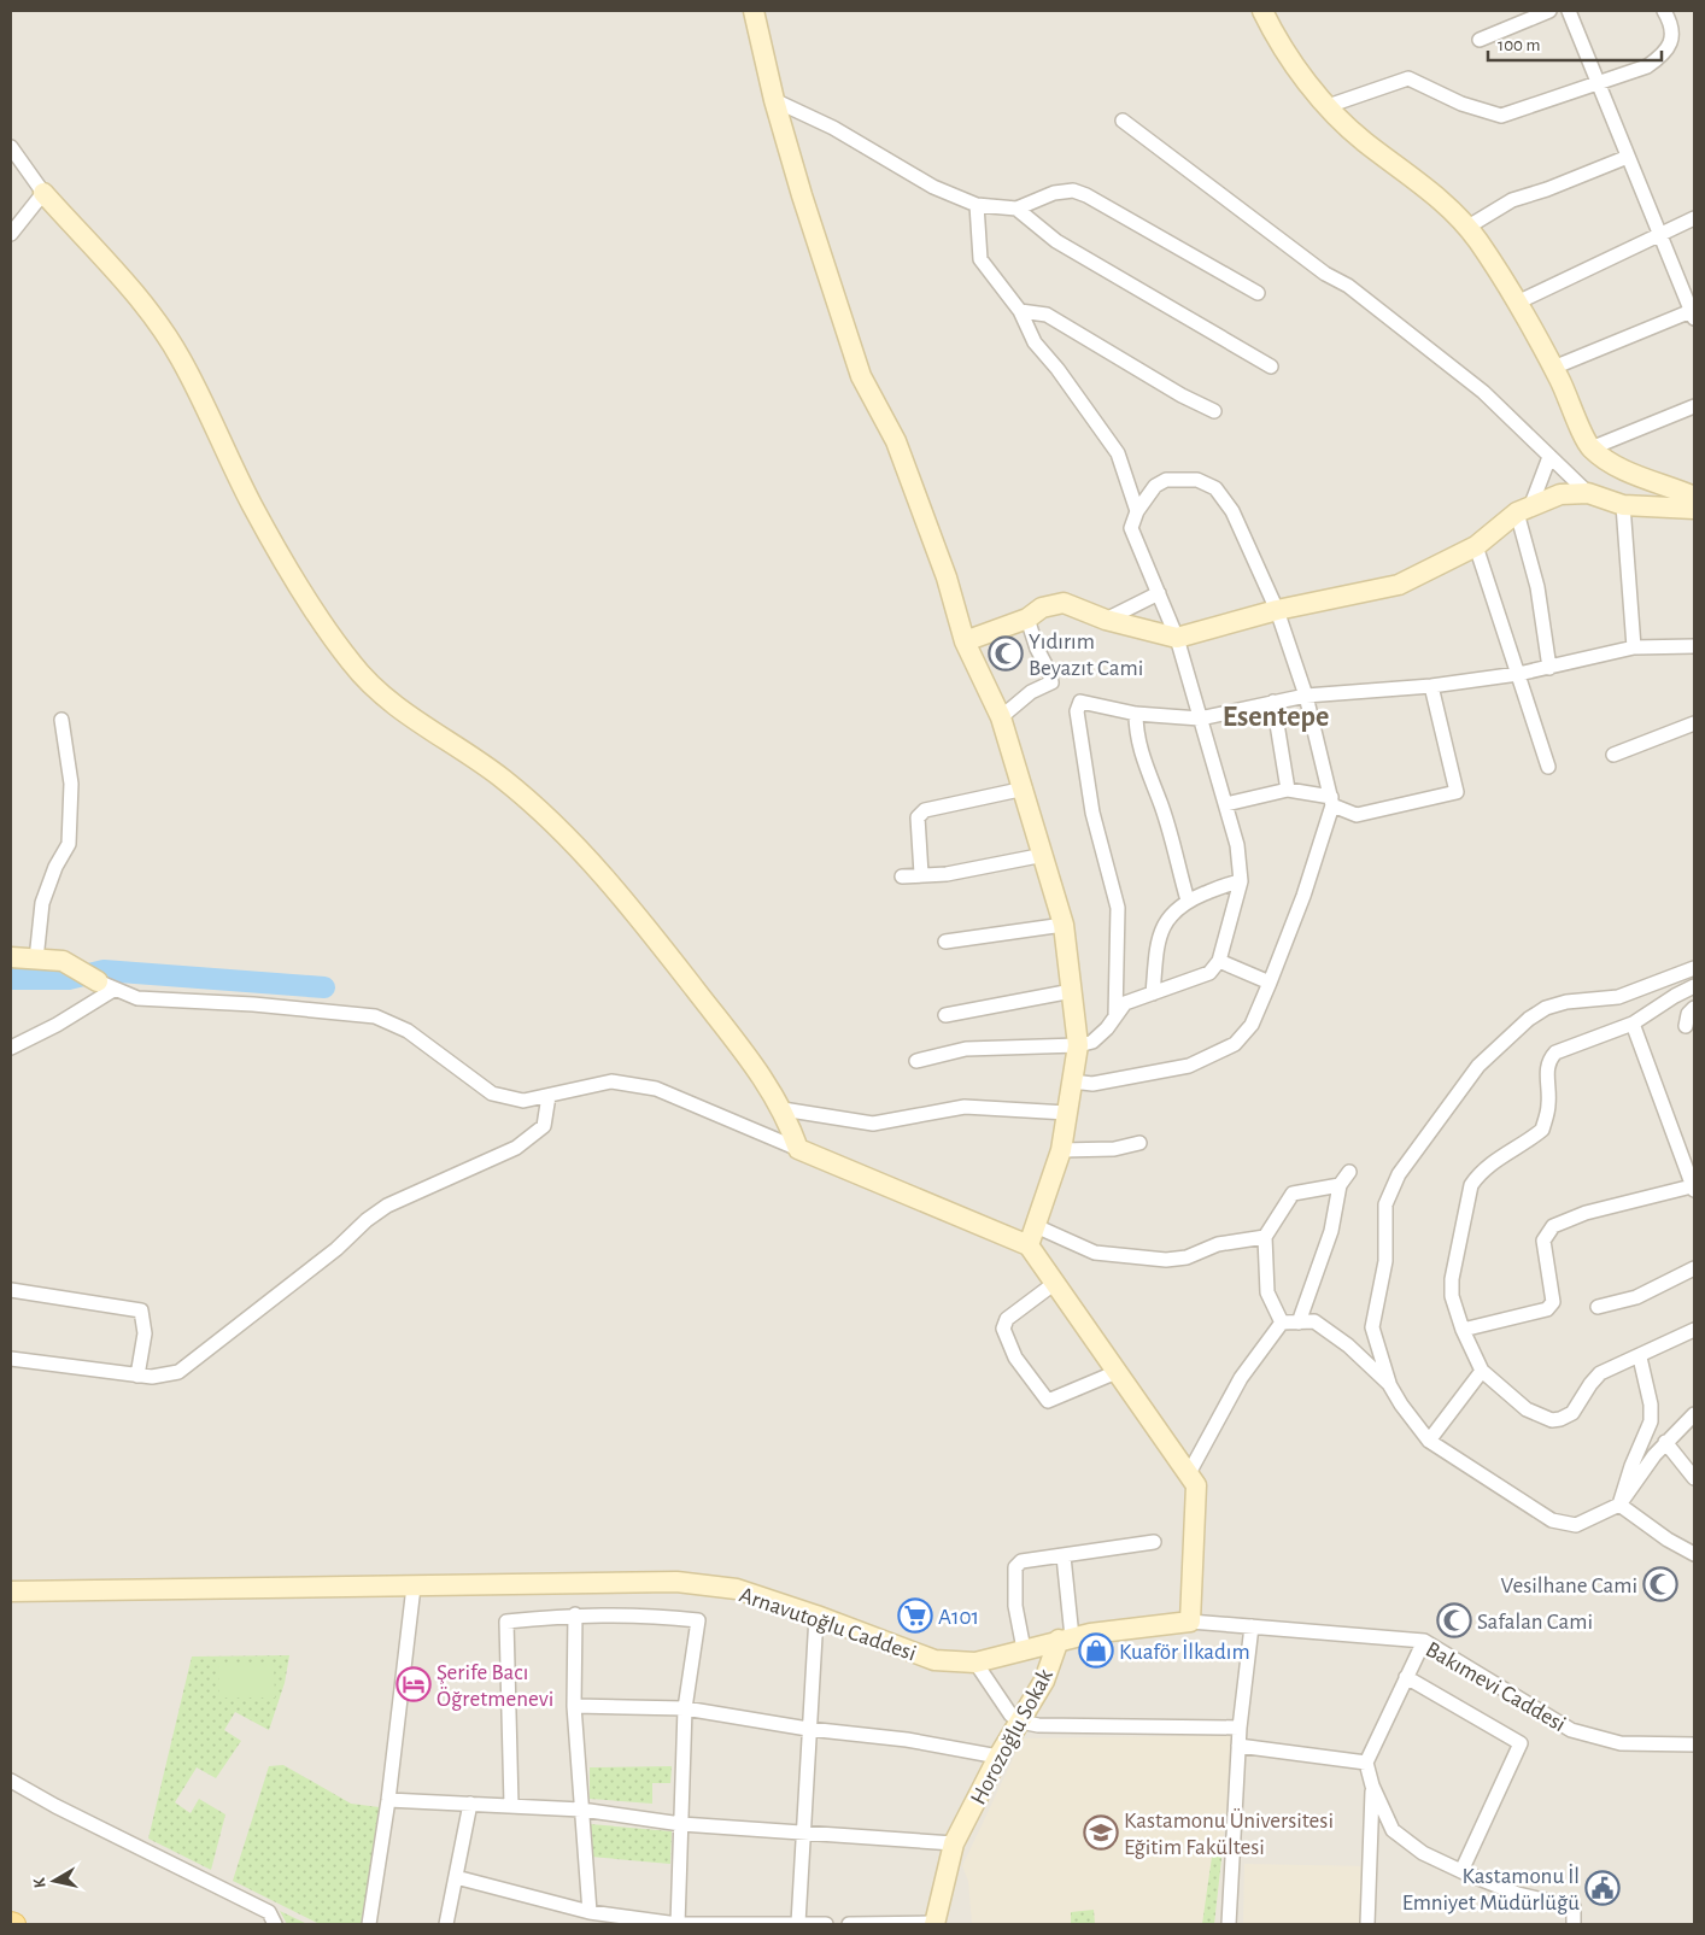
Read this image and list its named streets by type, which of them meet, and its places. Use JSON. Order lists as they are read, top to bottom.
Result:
{
  "streets": {
    "street": ["Arnavutoğlu Caddesi", "Bakımevi Caddesi", "Horozoğlu Sokak"]
  },
  "crossings": [
    ["Arnavutoğlu Caddesi", "Horozoğlu Sokak"]
  ],
  "districts": ["Esentepe"],
  "places": {
    "mosque": ["Yıdırım Beyazıt Cami", "Vesilhane Cami", "Safalan Cami"],
    "supermarket": ["A101"],
    "shop": ["Kuaför İlkadım"],
    "hotel": ["Şerife Bacı Öğretmenevi"],
    "school or university": ["Kastamonu Üniversitesi Eğitim Fakültesi"],
    "public building": ["Kastamonu İl Emniyet Müdürlüğü"]
  },
  "scale_bar": "100 m",
  "north": "left"
}
